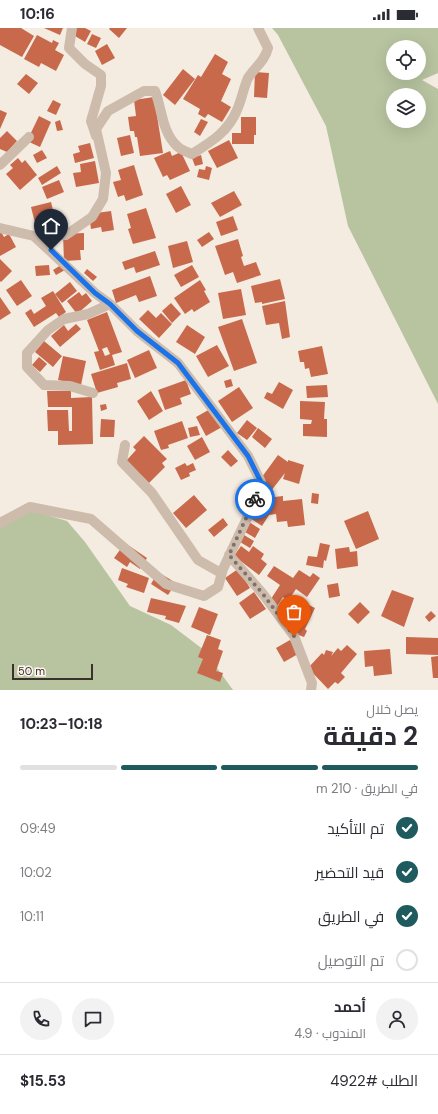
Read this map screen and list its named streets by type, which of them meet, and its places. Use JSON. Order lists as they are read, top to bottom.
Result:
{
  "scale_bar": "50 m",
  "page": {
    "status": "10:16",
    "scale": "50 m",
    "heading": ["2 دقيقة", "يصل خلال", "10:18–10:23"],
    "panel": [
      "أحمد",
      "المندوب · 4.9",
      "الطلب #4922",
      "$15.53"
    ],
    "bar": "في الطريق · 210 m",
    "list": [
      ["تم التأكيد", "09:49"],
      ["قيد التحضير", "10:02"],
      ["في الطريق", "10:11"],
      "تم التوصيل"
    ]
  }
}
